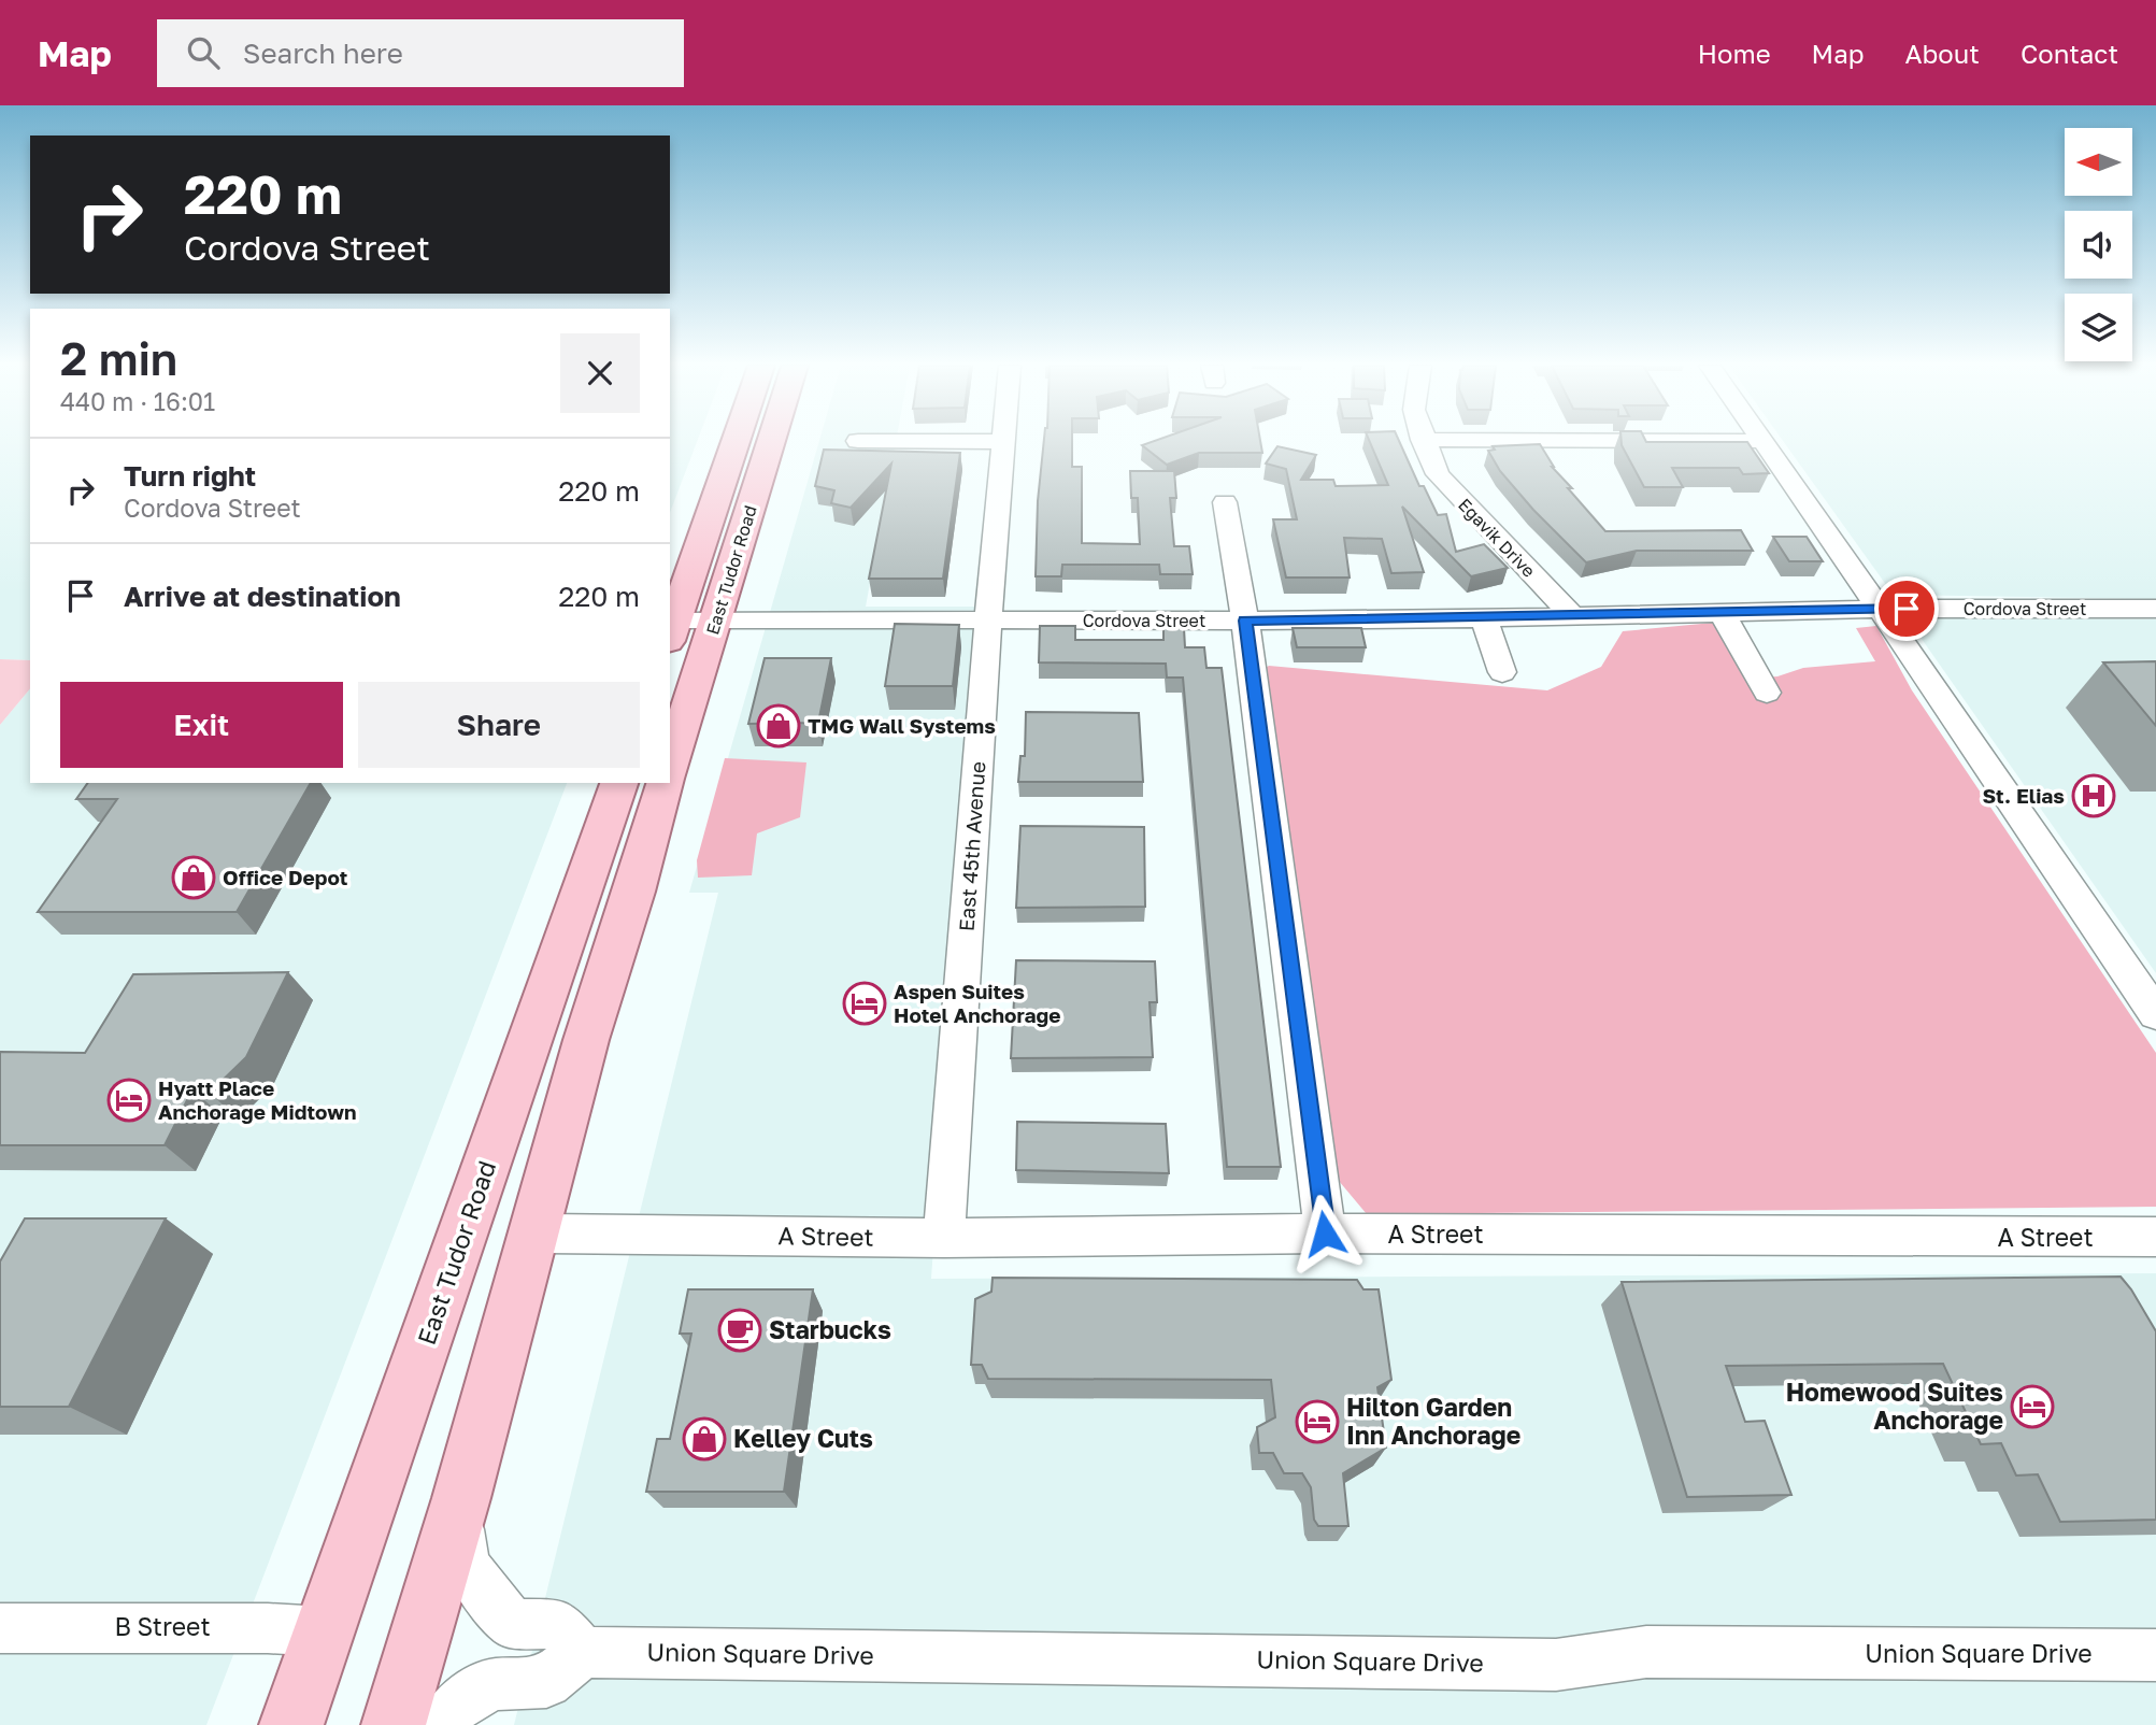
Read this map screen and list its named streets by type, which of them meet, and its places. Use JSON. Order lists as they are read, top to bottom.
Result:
{
  "streets": {
    "main road": ["East Tudor Road"],
    "street": [
      "Egavik Drive",
      "Cordova Street",
      "East 45th Avenue",
      "A Street",
      "B Street",
      "Union Square Drive"
    ]
  },
  "crossings": [
    ["Egavik Drive", "Cordova Street"],
    ["East Tudor Road", "Cordova Street"],
    ["East Tudor Road", "B Street"],
    ["Cordova Street", "East 45th Avenue"],
    ["East 45th Avenue", "A Street"]
  ],
  "places": {
    "shop": ["TMG Wall Systems", "Office Depot", "Kelley Cuts"],
    "hospital": ["St. Elias"],
    "hotel": [
      "Aspen Suites Hotel Anchorage",
      "Hyatt Place Anchorage Midtown",
      "Homewood Suites Anchorage",
      "Hilton Garden Inn Anchorage"
    ],
    "cafe": ["Starbucks"]
  },
  "north": "left",
  "page": {
    "header": "Map",
    "search": "Search here",
    "nav": [
      "Home",
      "Map",
      "About",
      "Contact"
    ],
    "turn": ["220 m", "Cordova Street"],
    "heading": ["2 min", "440 m · 16:01"],
    "list": [
      {
        "name": "Turn right",
        "note": "Cordova Street",
        "value": "220 m"
      },
      {
        "name": "Arrive at destination",
        "value": "220 m"
      }
    ],
    "buttons": ["Exit", "Share"]
  }
}
